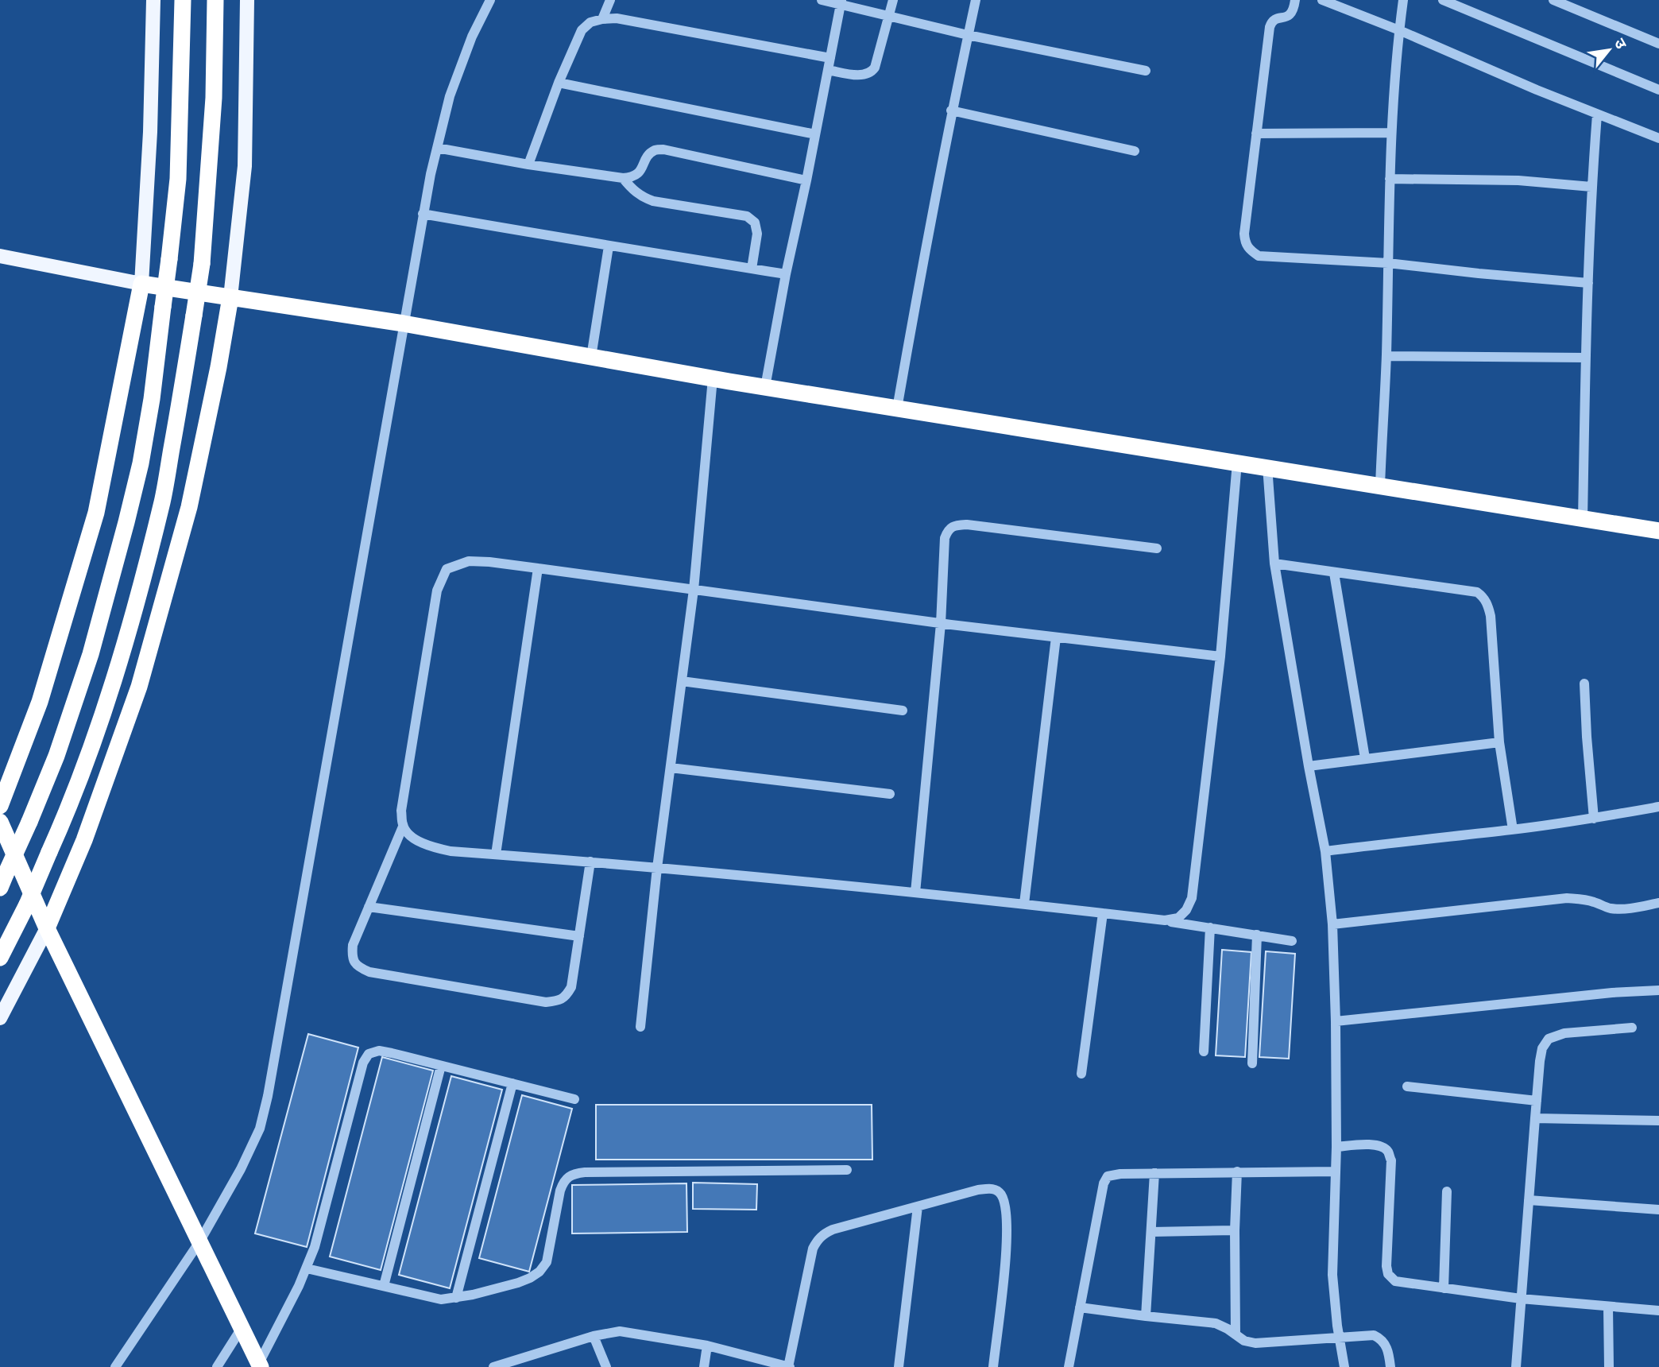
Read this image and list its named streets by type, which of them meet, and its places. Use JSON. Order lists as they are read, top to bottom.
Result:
{
  "north": "top right"
}
